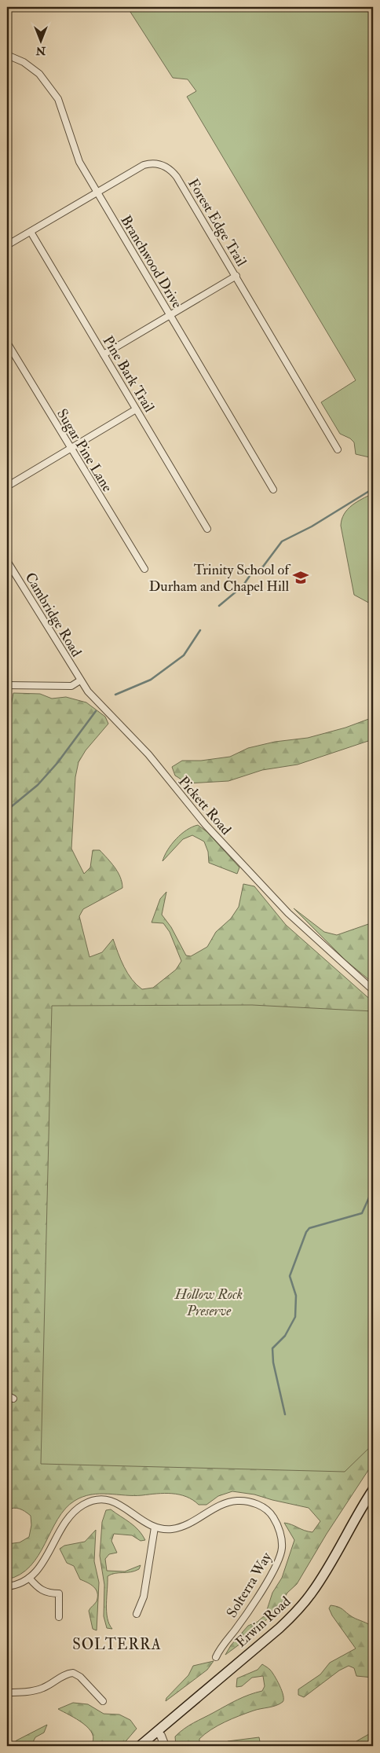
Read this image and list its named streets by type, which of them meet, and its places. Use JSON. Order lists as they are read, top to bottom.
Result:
{
  "streets": {
    "main road": ["Erwin Road"],
    "street": [
      "Forest Edge Trail",
      "Branchwood Drive",
      "Pine Bark Trail",
      "Sugar Pine Lane",
      "Cambridge Road",
      "Pickett Road",
      "Solterra Way"
    ]
  },
  "crossings": [
    ["Forest Edge Trail", "Branchwood Drive"],
    ["Forest Edge Trail", "Pine Bark Trail"],
    ["Cambridge Road", "Pickett Road"]
  ],
  "districts": ["SOLTERRA"],
  "parks": ["Hollow Rock Preserve"],
  "places": {
    "school or university": ["Trinity School of Durham and Chapel Hill"]
  },
  "north": "bottom"
}
